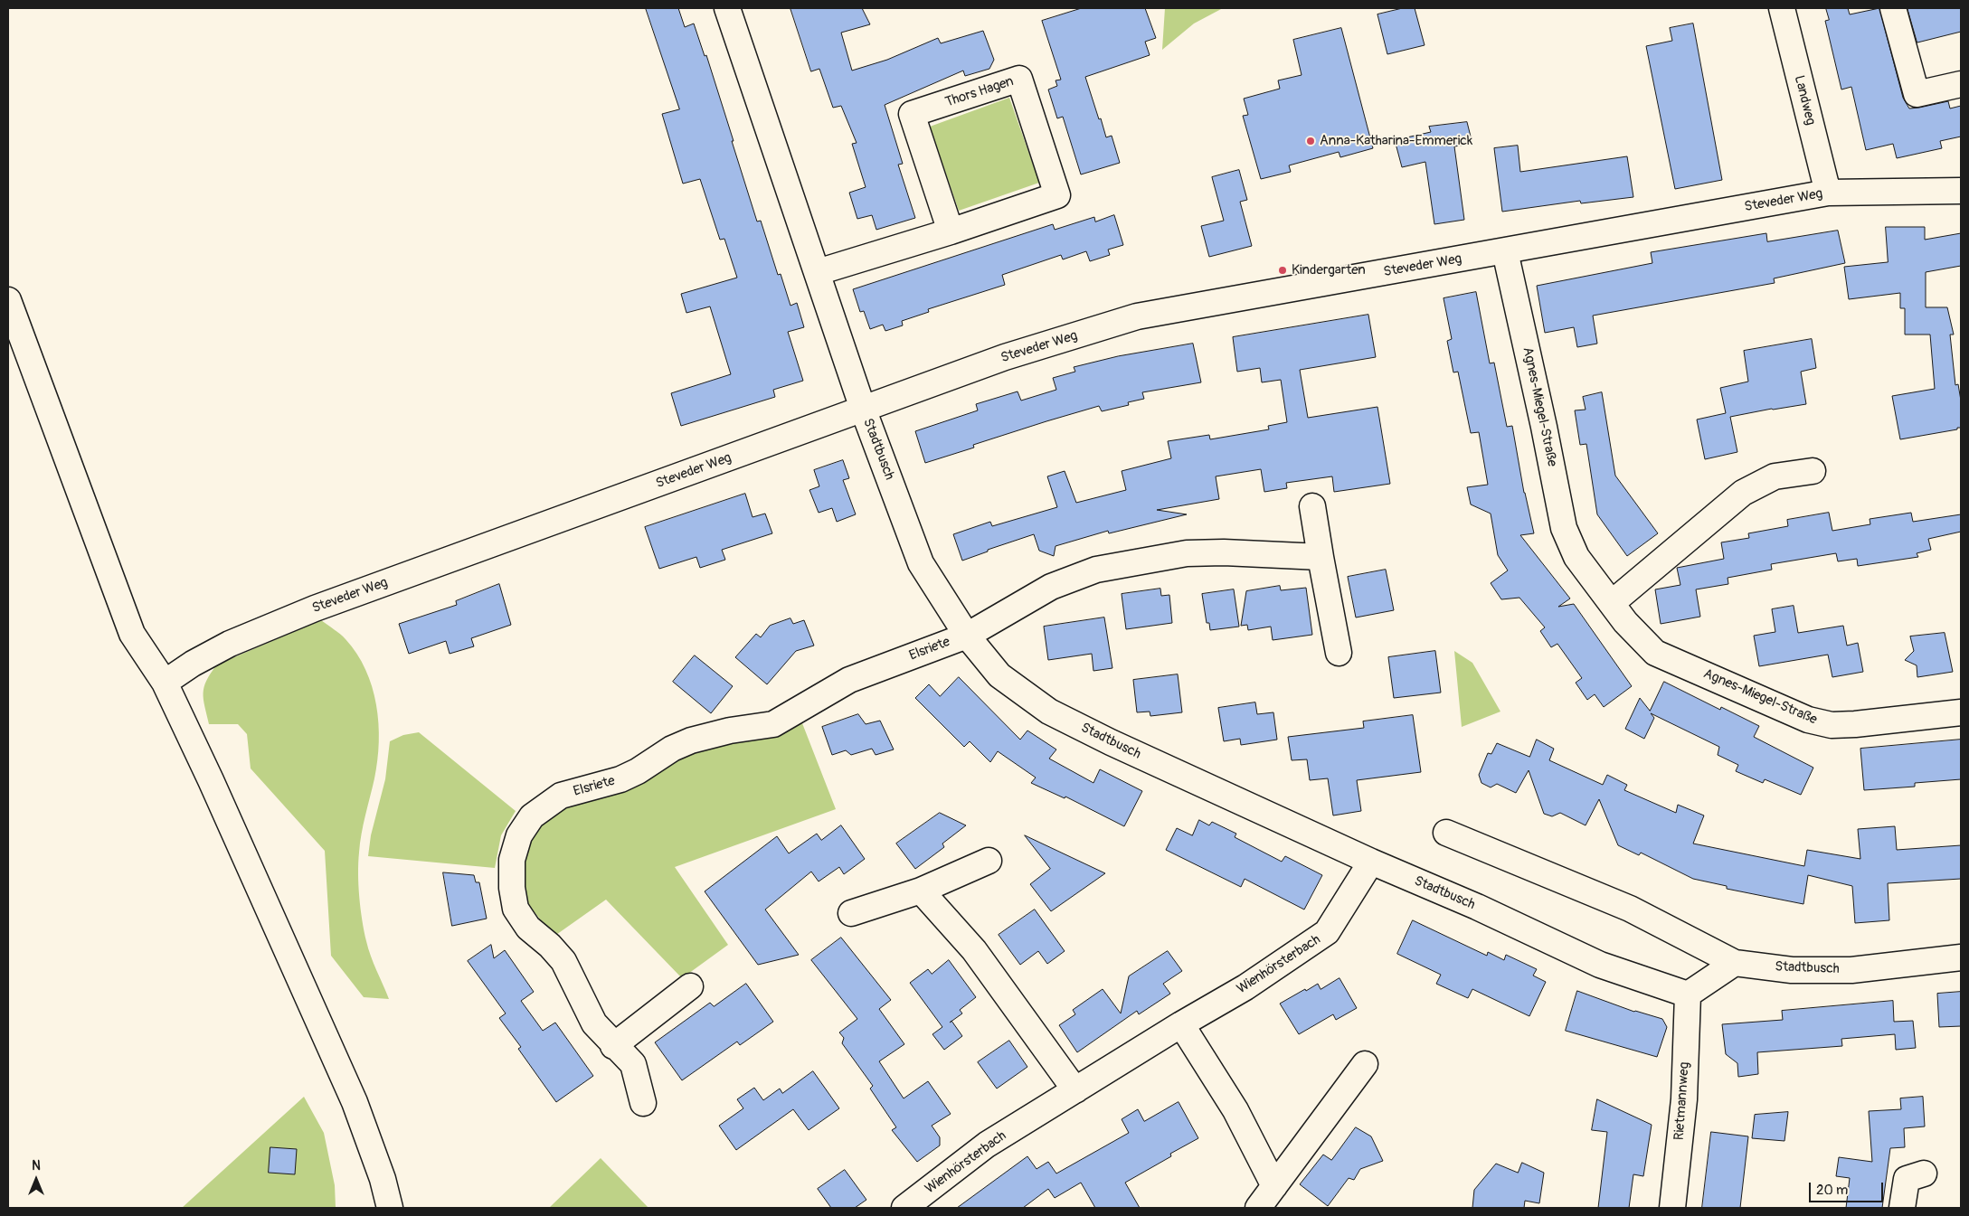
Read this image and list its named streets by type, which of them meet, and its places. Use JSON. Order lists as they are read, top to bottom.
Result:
{
  "streets": {
    "street": [
      "Thors Hagen",
      "Landweg",
      "Steveder Weg",
      "Agnes-Miegel-Straße",
      "Stadtbusch",
      "Elsriete",
      "Wienhörsterbach",
      "Rietmannweg"
    ]
  },
  "crossings": [
    ["Landweg", "Steveder Weg"],
    ["Steveder Weg", "Agnes-Miegel-Straße"],
    ["Steveder Weg", "Stadtbusch"],
    ["Stadtbusch", "Elsriete"],
    ["Stadtbusch", "Wienhörsterbach"],
    ["Stadtbusch", "Rietmannweg"]
  ],
  "places": ["Anna-Katharina-Emmerick", "Kindergarten"],
  "scale_bar": "20 m",
  "north": "top"
}
